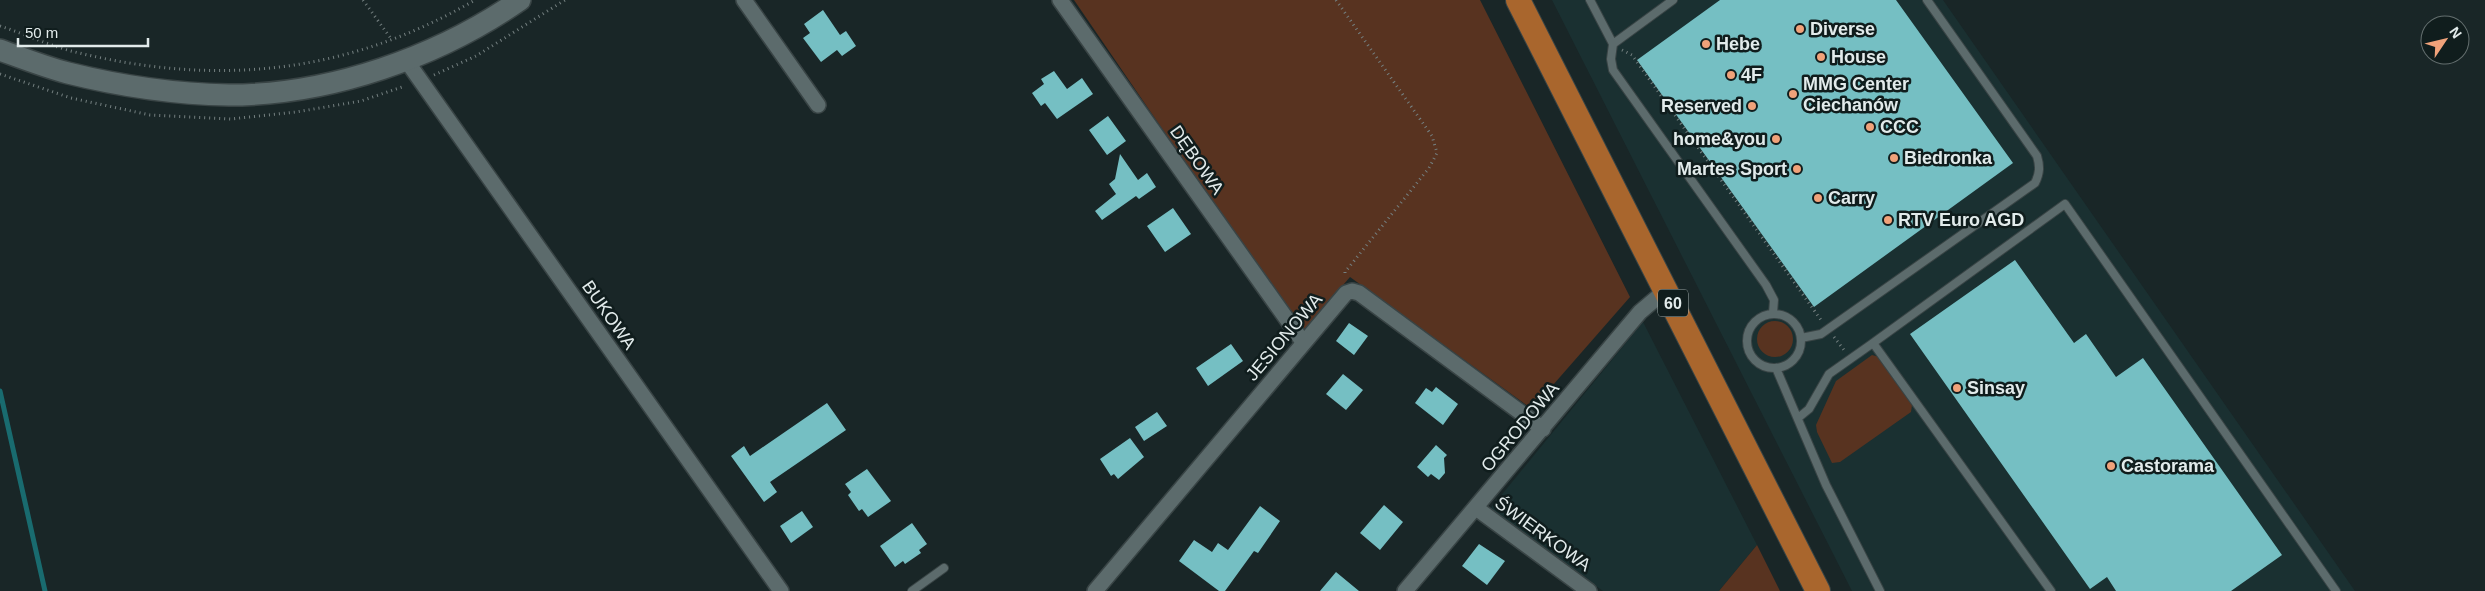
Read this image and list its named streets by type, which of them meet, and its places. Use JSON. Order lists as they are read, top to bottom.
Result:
{
  "streets": {
    "main road": ["60"],
    "street": [
      "DĘBOWA",
      "BUKOWA",
      "JESIONOWA",
      "OGRODOWA",
      "ŚWIERKOWA"
    ]
  },
  "crossings": [
    ["DĘBOWA", "JESIONOWA"],
    ["60", "OGRODOWA"],
    ["JESIONOWA", "OGRODOWA"],
    ["OGRODOWA", "ŚWIERKOWA"]
  ],
  "places": [
    "Diverse",
    "Hebe",
    "House",
    "4F",
    "MMG Center Ciechanów",
    "Reserved",
    "CCC",
    "home&you",
    "Biedronka",
    "Martes Sport",
    "Carry",
    "RTV Euro AGD",
    "Sinsay",
    "Castorama"
  ],
  "scale_bar": "50 m",
  "north": "top right"
}
